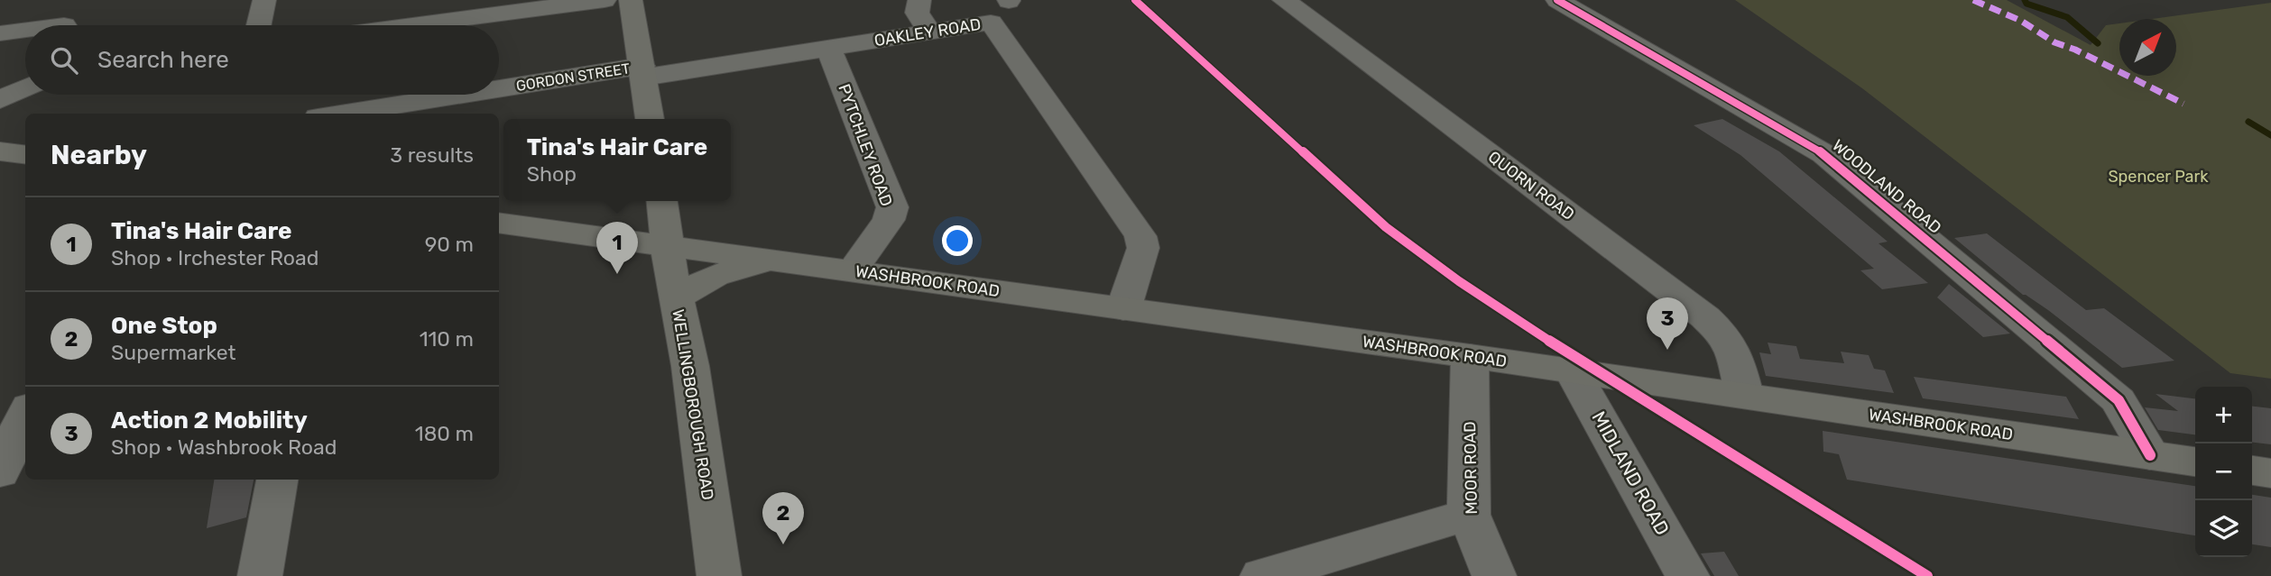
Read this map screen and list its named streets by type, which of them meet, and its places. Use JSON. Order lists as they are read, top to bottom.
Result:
{
  "streets": {
    "main road": ["WASHBROOK ROAD", "WELLINGBOROUGH ROAD"],
    "street": [
      "OAKLEY ROAD",
      "GORDON STREET",
      "PYTCHLEY ROAD",
      "QUORN ROAD",
      "WOODLAND ROAD",
      "MOOR ROAD",
      "MIDLAND ROAD"
    ]
  },
  "crossings": [
    ["OAKLEY ROAD", "GORDON STREET"],
    ["OAKLEY ROAD", "PYTCHLEY ROAD"],
    ["OAKLEY ROAD", "WASHBROOK ROAD"],
    ["PYTCHLEY ROAD", "WASHBROOK ROAD"],
    ["QUORN ROAD", "WASHBROOK ROAD"],
    ["WOODLAND ROAD", "WASHBROOK ROAD"],
    ["WASHBROOK ROAD", "WELLINGBOROUGH ROAD"],
    ["WASHBROOK ROAD", "MOOR ROAD"],
    ["WASHBROOK ROAD", "MIDLAND ROAD"]
  ],
  "parks": ["Spencer Park"],
  "north": "top right",
  "page": {
    "search": "Search here",
    "heading": ["Nearby", "3 results"],
    "popup": ["Tina's Hair Care", "Shop"],
    "list": [
      {
        "mark": "1",
        "name": "Tina's Hair Care",
        "note": "Shop · Irchester Road",
        "value": "90 m"
      },
      {
        "mark": "2",
        "name": "One Stop",
        "note": "Supermarket",
        "value": "110 m"
      },
      {
        "mark": "3",
        "name": "Action 2 Mobility",
        "note": "Shop · Washbrook Road",
        "value": "180 m"
      }
    ],
    "pins": ["1", "3", "2"],
    "map_buttons": ["+", "−"]
  }
}
